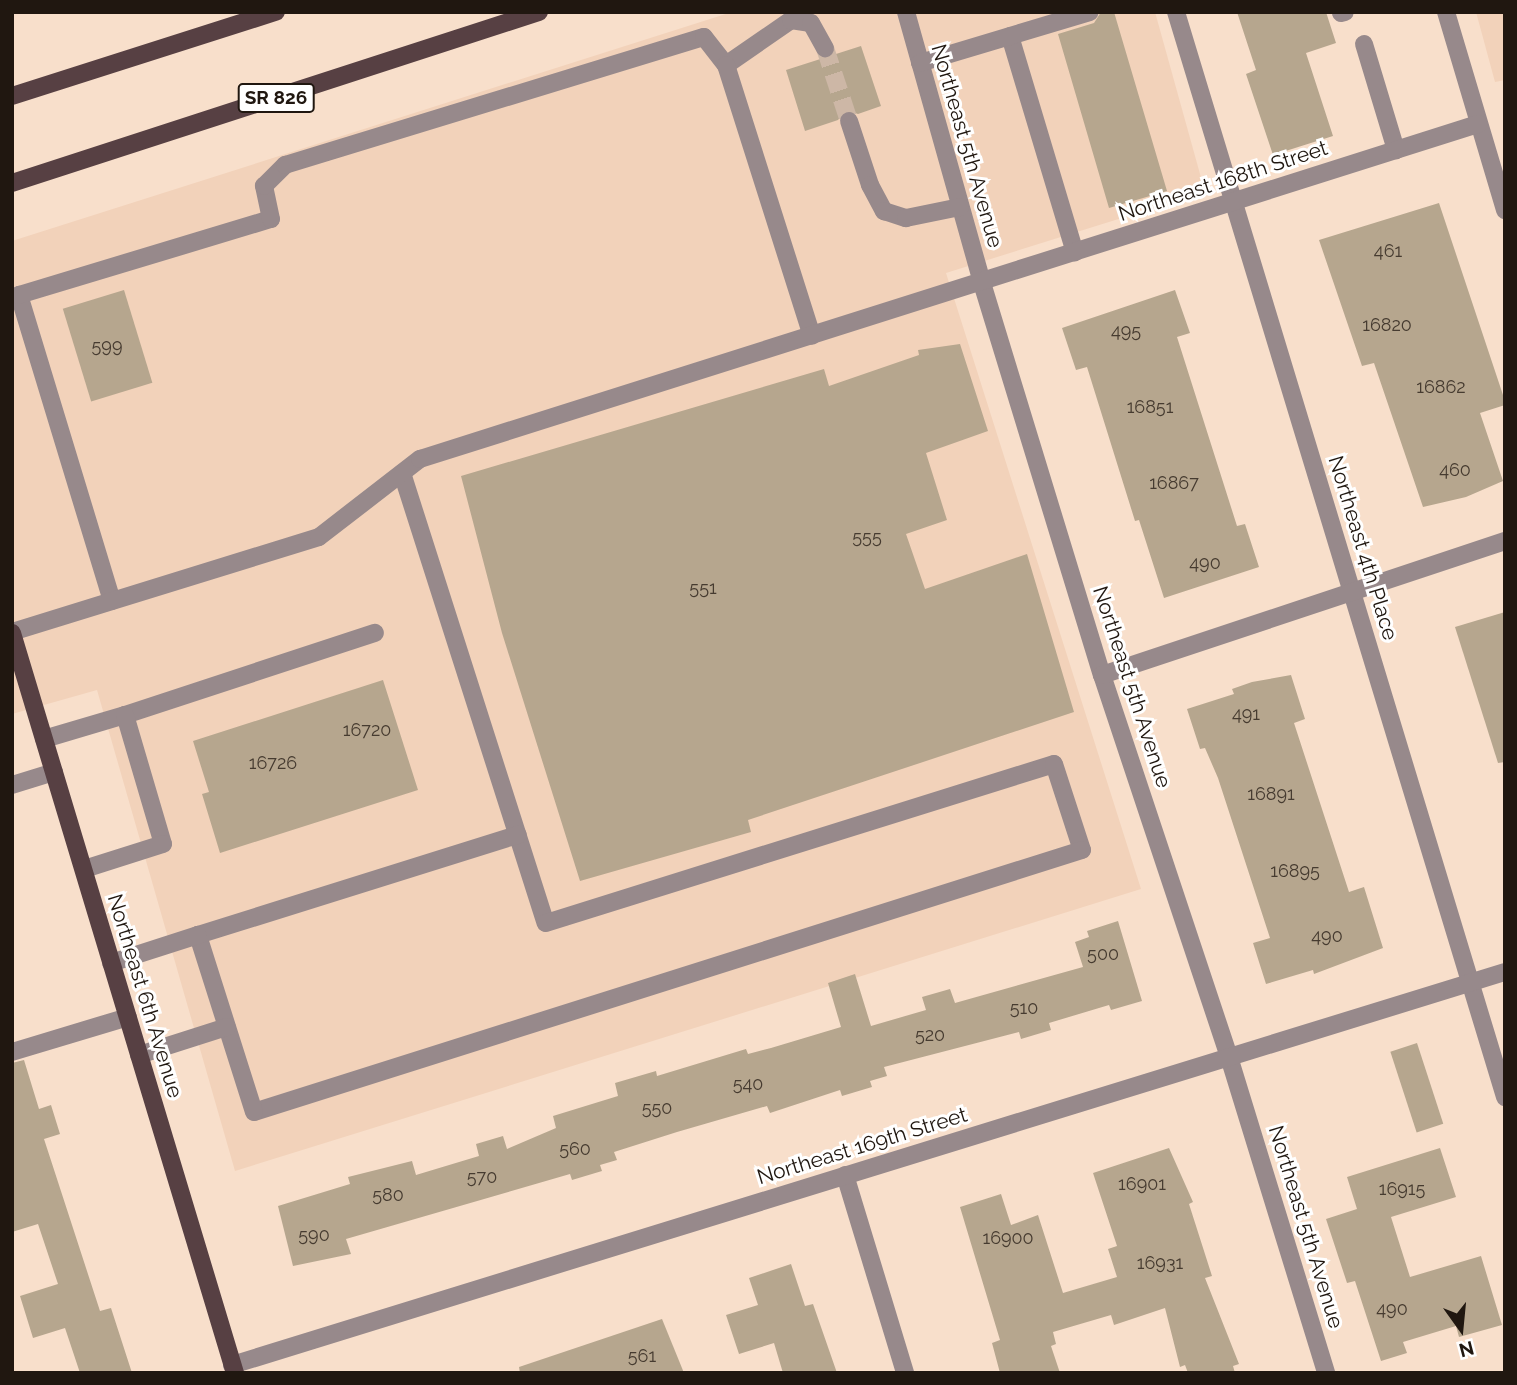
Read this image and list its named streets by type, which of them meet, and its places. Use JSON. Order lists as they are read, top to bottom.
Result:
{
  "streets": {
    "main road": ["SR 826", "Northeast 6th Avenue"],
    "street": [
      "Northeast 5th Avenue",
      "Northeast 168th Street",
      "Northeast 4th Place",
      "Northeast 169th Street"
    ]
  },
  "crossings": [
    ["Northeast 5th Avenue", "Northeast 168th Street"],
    ["Northeast 5th Avenue", "Northeast 169th Street"],
    ["Northeast 168th Street", "Northeast 4th Place"],
    ["Northeast 168th Street", "Northeast 6th Avenue"],
    ["Northeast 4th Place", "Northeast 169th Street"],
    ["Northeast 6th Avenue", "Northeast 169th Street"]
  ],
  "house_numbers": [
    "461",
    "16820",
    "495",
    "599",
    "16862",
    "16851",
    "460",
    "16867",
    "555",
    "490",
    "551",
    "491",
    "16720",
    "16726",
    "16891",
    "16895",
    "490",
    "500",
    "510",
    "520",
    "540",
    "550",
    "560",
    "570",
    "16901",
    "16915",
    "580",
    "590",
    "16900",
    "16931",
    "490",
    "561"
  ],
  "north": "bottom"
}
